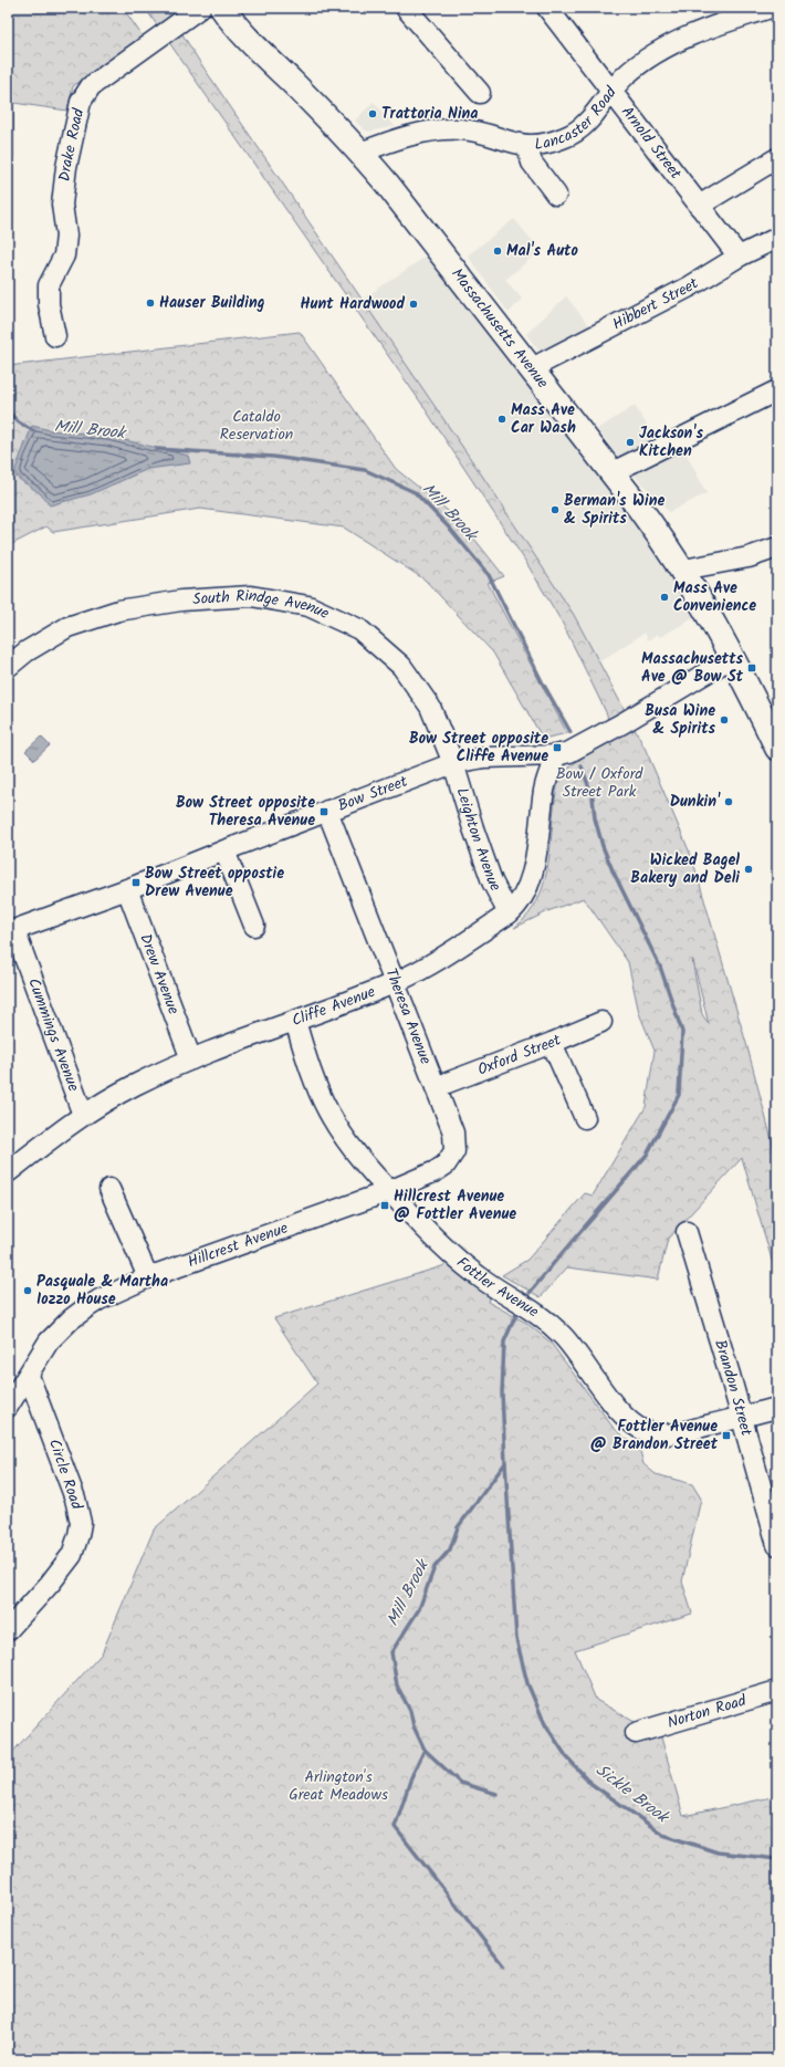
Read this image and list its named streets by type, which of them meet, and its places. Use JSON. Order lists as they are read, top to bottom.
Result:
{
  "streets": {
    "main road": ["Massachusetts Avenue"],
    "street": [
      "Lancaster Road",
      "Arnold Street",
      "Drake Road",
      "Hibbert Street",
      "South Rindge Avenue",
      "Bow Street",
      "Leighton Avenue",
      "Drew Avenue",
      "Cliffe Avenue",
      "Theresa Avenue",
      "Cummings Avenue",
      "Oxford Street",
      "Hillcrest Avenue",
      "Fottler Avenue",
      "Brandon Street",
      "Circle Road",
      "Norton Road"
    ]
  },
  "crossings": [
    ["Lancaster Road", "Arnold Street"],
    ["Lancaster Road", "Massachusetts Avenue"],
    ["Arnold Street", "Hibbert Street"],
    ["Hibbert Street", "Massachusetts Avenue"],
    ["Massachusetts Avenue", "Bow Street"],
    ["South Rindge Avenue", "Bow Street"],
    ["South Rindge Avenue", "Leighton Avenue"],
    ["Bow Street", "Leighton Avenue"],
    ["Bow Street", "Drew Avenue"],
    ["Bow Street", "Cliffe Avenue"],
    ["Bow Street", "Theresa Avenue"],
    ["Bow Street", "Cummings Avenue"],
    ["Leighton Avenue", "Cliffe Avenue"],
    ["Drew Avenue", "Cliffe Avenue"],
    ["Cliffe Avenue", "Theresa Avenue"],
    ["Cliffe Avenue", "Cummings Avenue"],
    ["Cliffe Avenue", "Fottler Avenue"],
    ["Theresa Avenue", "Oxford Street"],
    ["Theresa Avenue", "Hillcrest Avenue"],
    ["Theresa Avenue", "Fottler Avenue"],
    ["Hillcrest Avenue", "Fottler Avenue"],
    ["Hillcrest Avenue", "Circle Road"],
    ["Fottler Avenue", "Brandon Street"]
  ],
  "water": ["Mill Brook", "Sickle Brook"],
  "parks": ["Cataldo Reservation", "Bow / Oxford Street Park", "Arlington's Great Meadows"],
  "places": {
    "other": [
      "Trattoria Nina",
      "Mal's Auto",
      "Hauser Building",
      "Hunt Hardwood",
      "Mass Ave Car Wash",
      "Jackson's Kitchen",
      "Berman's Wine & Spirits",
      "Mass Ave Convenience",
      "Busa Wine & Spirits",
      "Dunkin'",
      "Wicked Bagel Bakery and Deli",
      "Pasquale & Martha Iozzo House"
    ],
    "transit": [
      "Massachusetts Ave @ Bow St",
      "Bow Street opposite Cliffe Avenue",
      "Bow Street opposite Theresa Avenue",
      "Bow Street oppostie Drew Avenue",
      "Hillcrest Avenue @ Fottler Avenue",
      "Fottler Avenue @ Brandon Street"
    ]
  }
}
